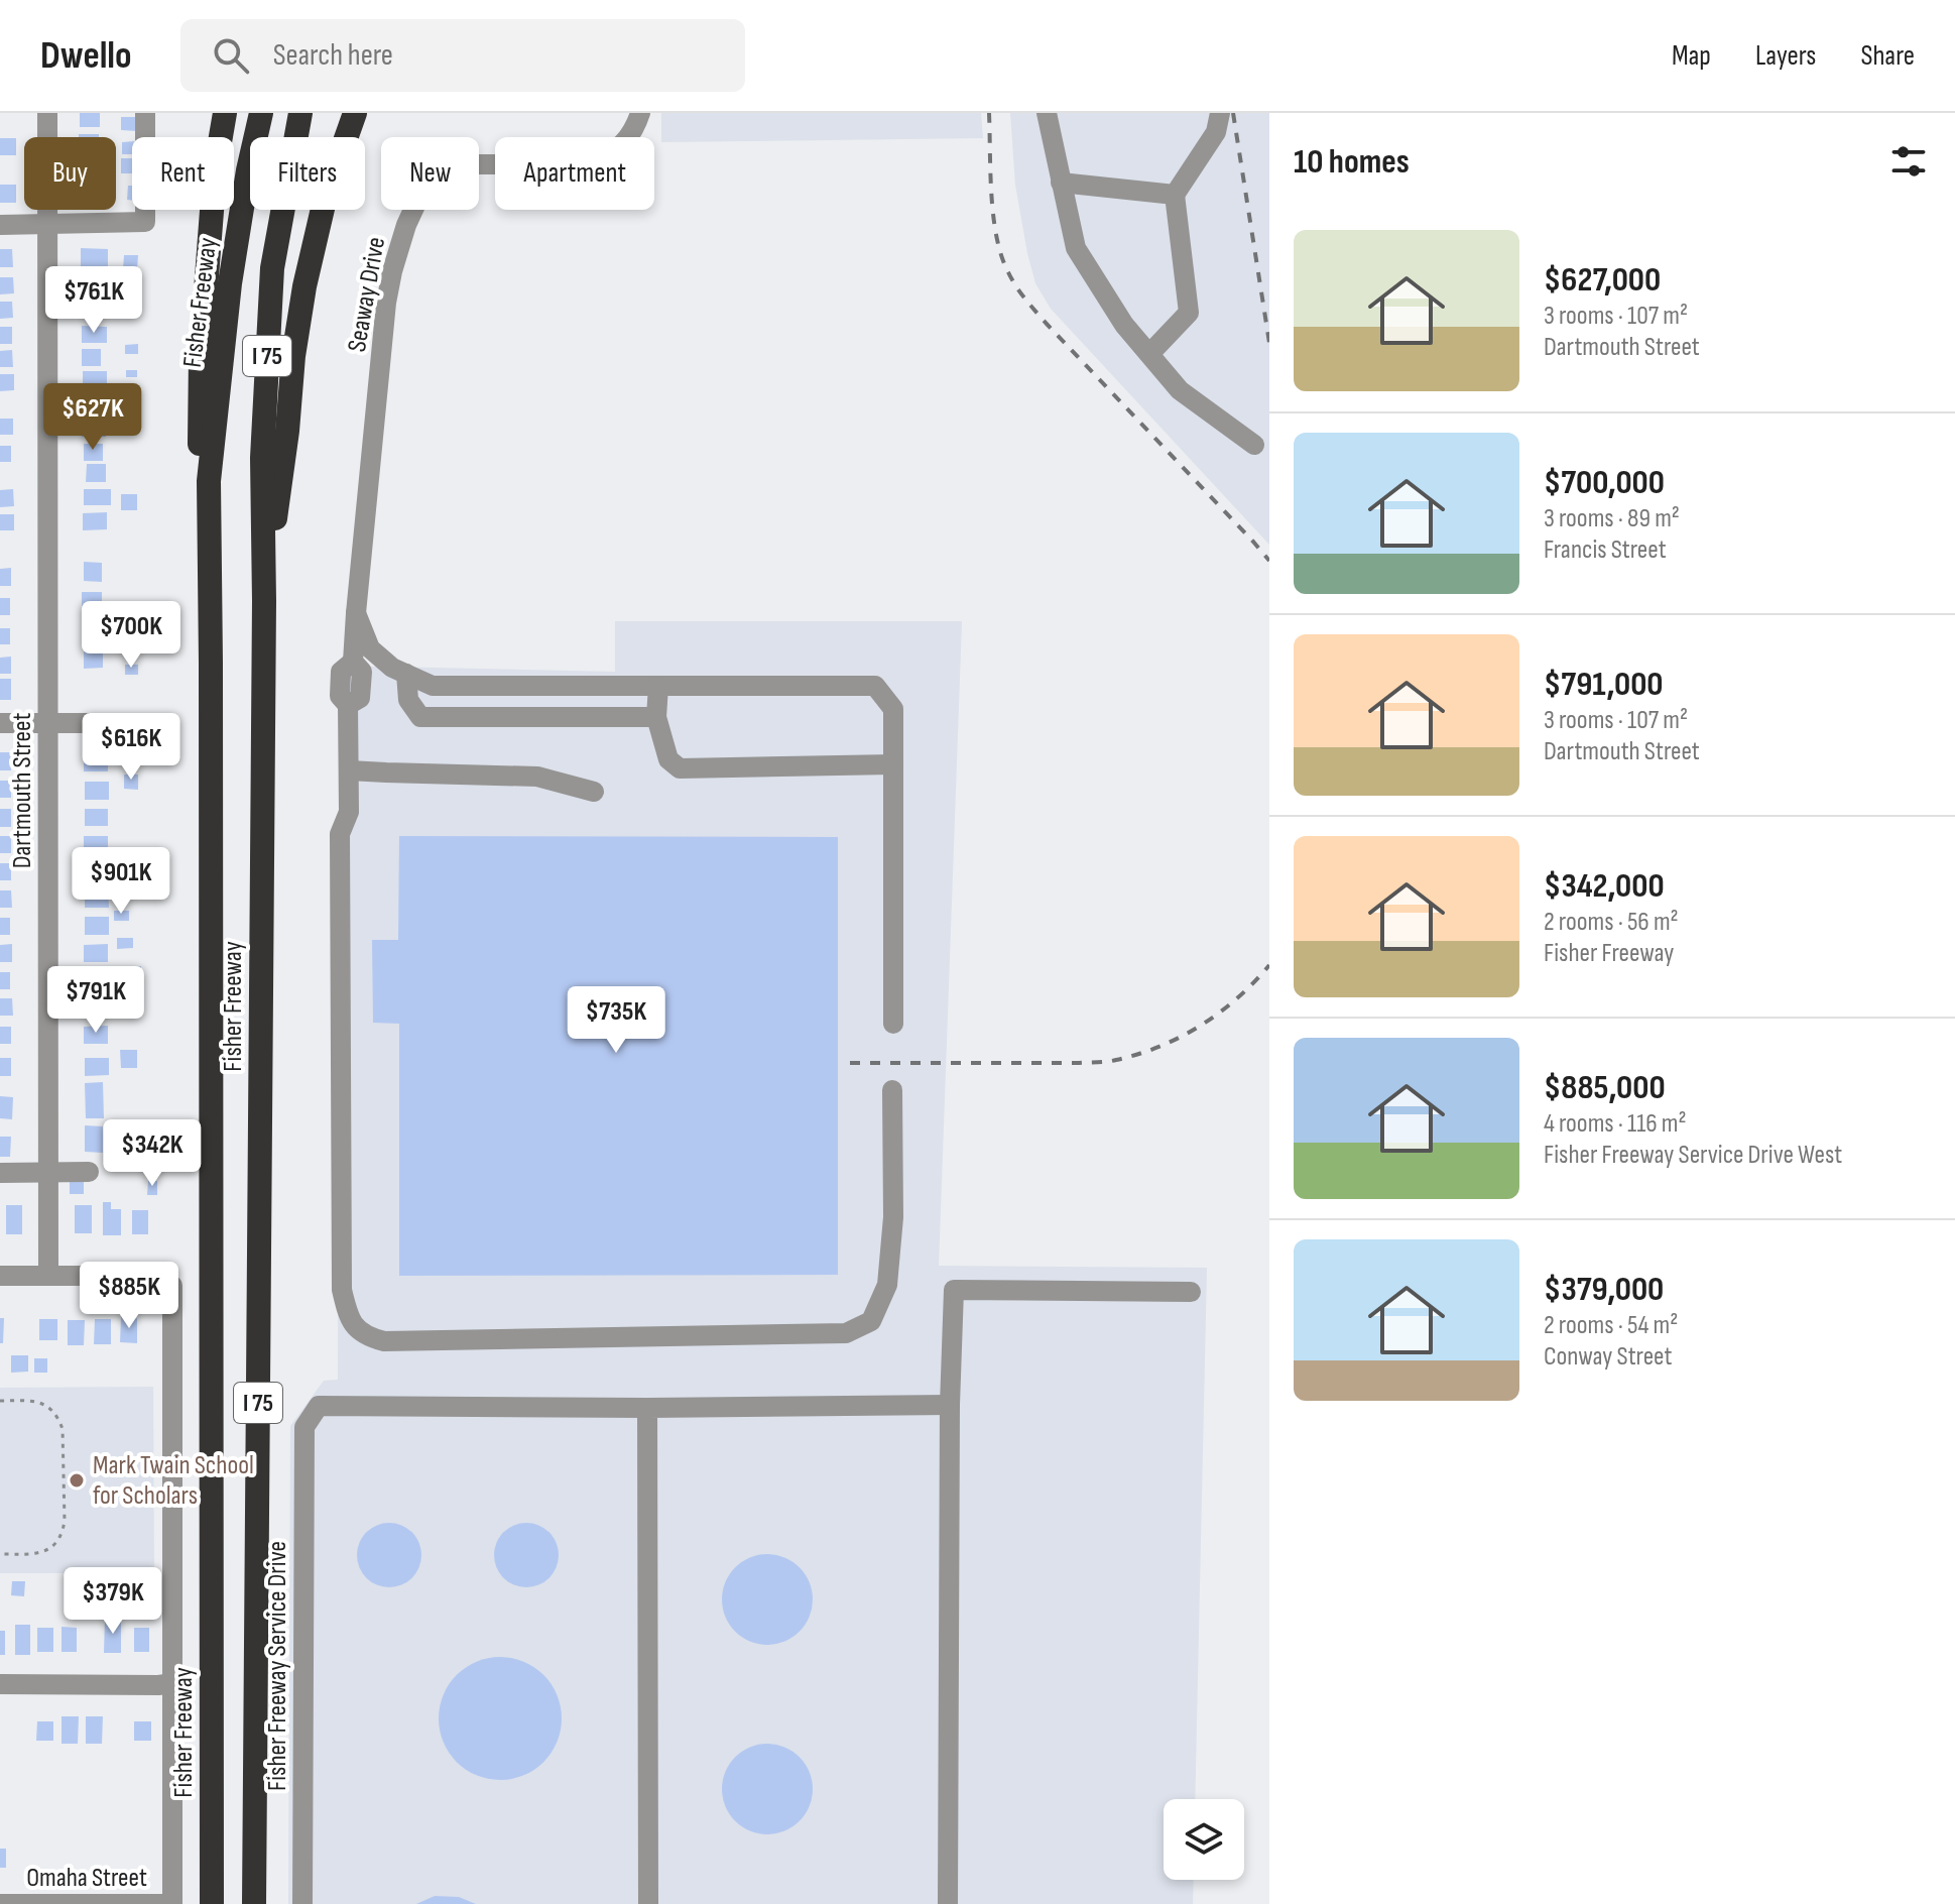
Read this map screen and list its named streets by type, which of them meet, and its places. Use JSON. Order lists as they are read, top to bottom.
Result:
{
  "streets": {
    "highway": ["Fisher Freeway", "I 75"],
    "street": [
      "Seaway Drive",
      "Dartmouth Street",
      "Fisher Freeway Service Drive",
      "Omaha Street"
    ]
  },
  "places": ["Mark Twain School for Scholars"],
  "page": {
    "header": "Dwello",
    "search": "Search here",
    "nav": ["Map", "Layers", "Share"],
    "heading": "10 homes",
    "chip": [
      "Buy",
      "Rent",
      "Filters",
      "New",
      "Apartment"
    ],
    "list": [
      {
        "name": "$627,000",
        "note": "3 rooms · 107 m² · Dartmouth Street"
      },
      {
        "name": "$700,000",
        "note": "3 rooms · 89 m² · Francis Street"
      },
      {
        "name": "$791,000",
        "note": "3 rooms · 107 m² · Dartmouth Street"
      },
      {
        "name": "$342,000",
        "note": "2 rooms · 56 m² · Fisher Freeway"
      },
      {
        "name": "$885,000",
        "note": "4 rooms · 116 m² · Fisher Freeway Service Drive West"
      },
      {
        "name": "$379,000",
        "note": "2 rooms · 54 m² · Conway Street"
      }
    ],
    "price": [
      "$761K",
      "$627K",
      "$700K",
      "$616K",
      "$901K",
      "$791K",
      "$735K",
      "$342K",
      "$885K",
      "$379K"
    ]
  }
}
